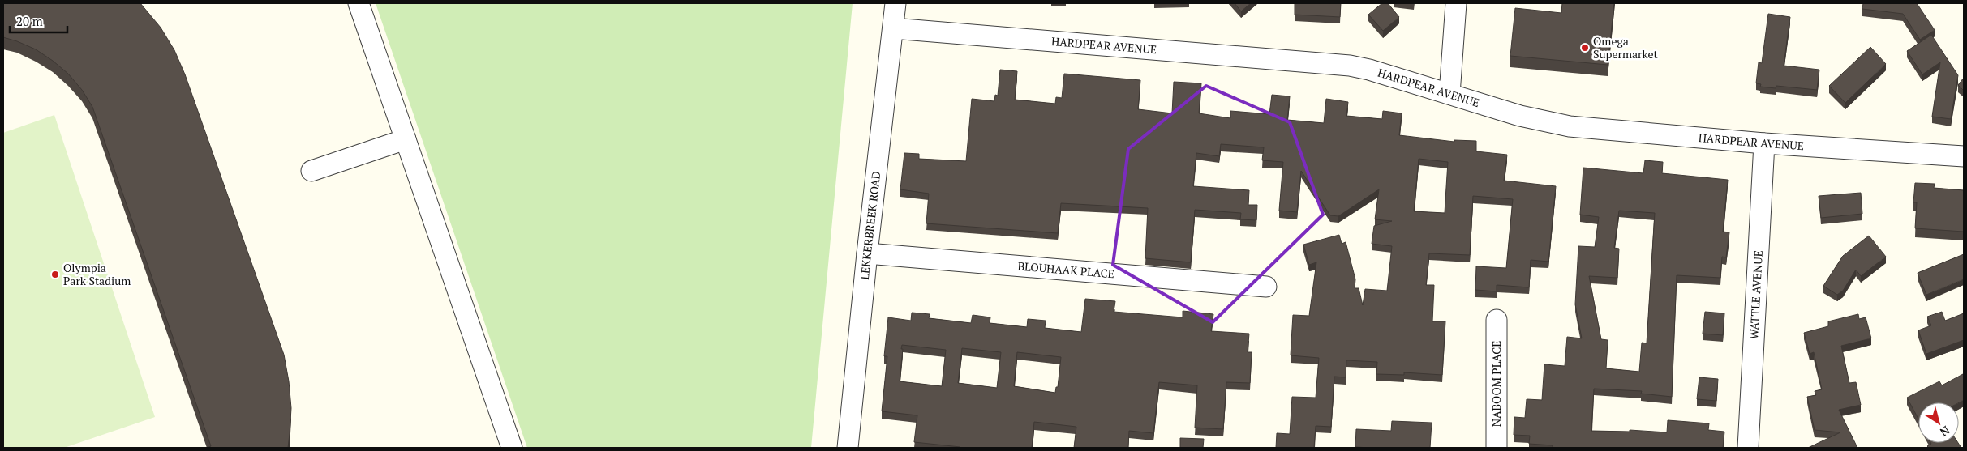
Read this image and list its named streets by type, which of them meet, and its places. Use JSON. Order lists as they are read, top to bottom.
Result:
{
  "streets": {
    "street": [
      "HARDPEAR AVENUE",
      "LEKKERBREEK ROAD",
      "BLOUHAAK PLACE",
      "WATTLE AVENUE",
      "NABOOM PLACE"
    ]
  },
  "crossings": [
    ["HARDPEAR AVENUE", "LEKKERBREEK ROAD"],
    ["HARDPEAR AVENUE", "WATTLE AVENUE"],
    ["LEKKERBREEK ROAD", "BLOUHAAK PLACE"]
  ],
  "places": ["Omega Supermarket", "Olympia Park Stadium"],
  "scale_bar": "20 m",
  "north": "bottom right"
}
